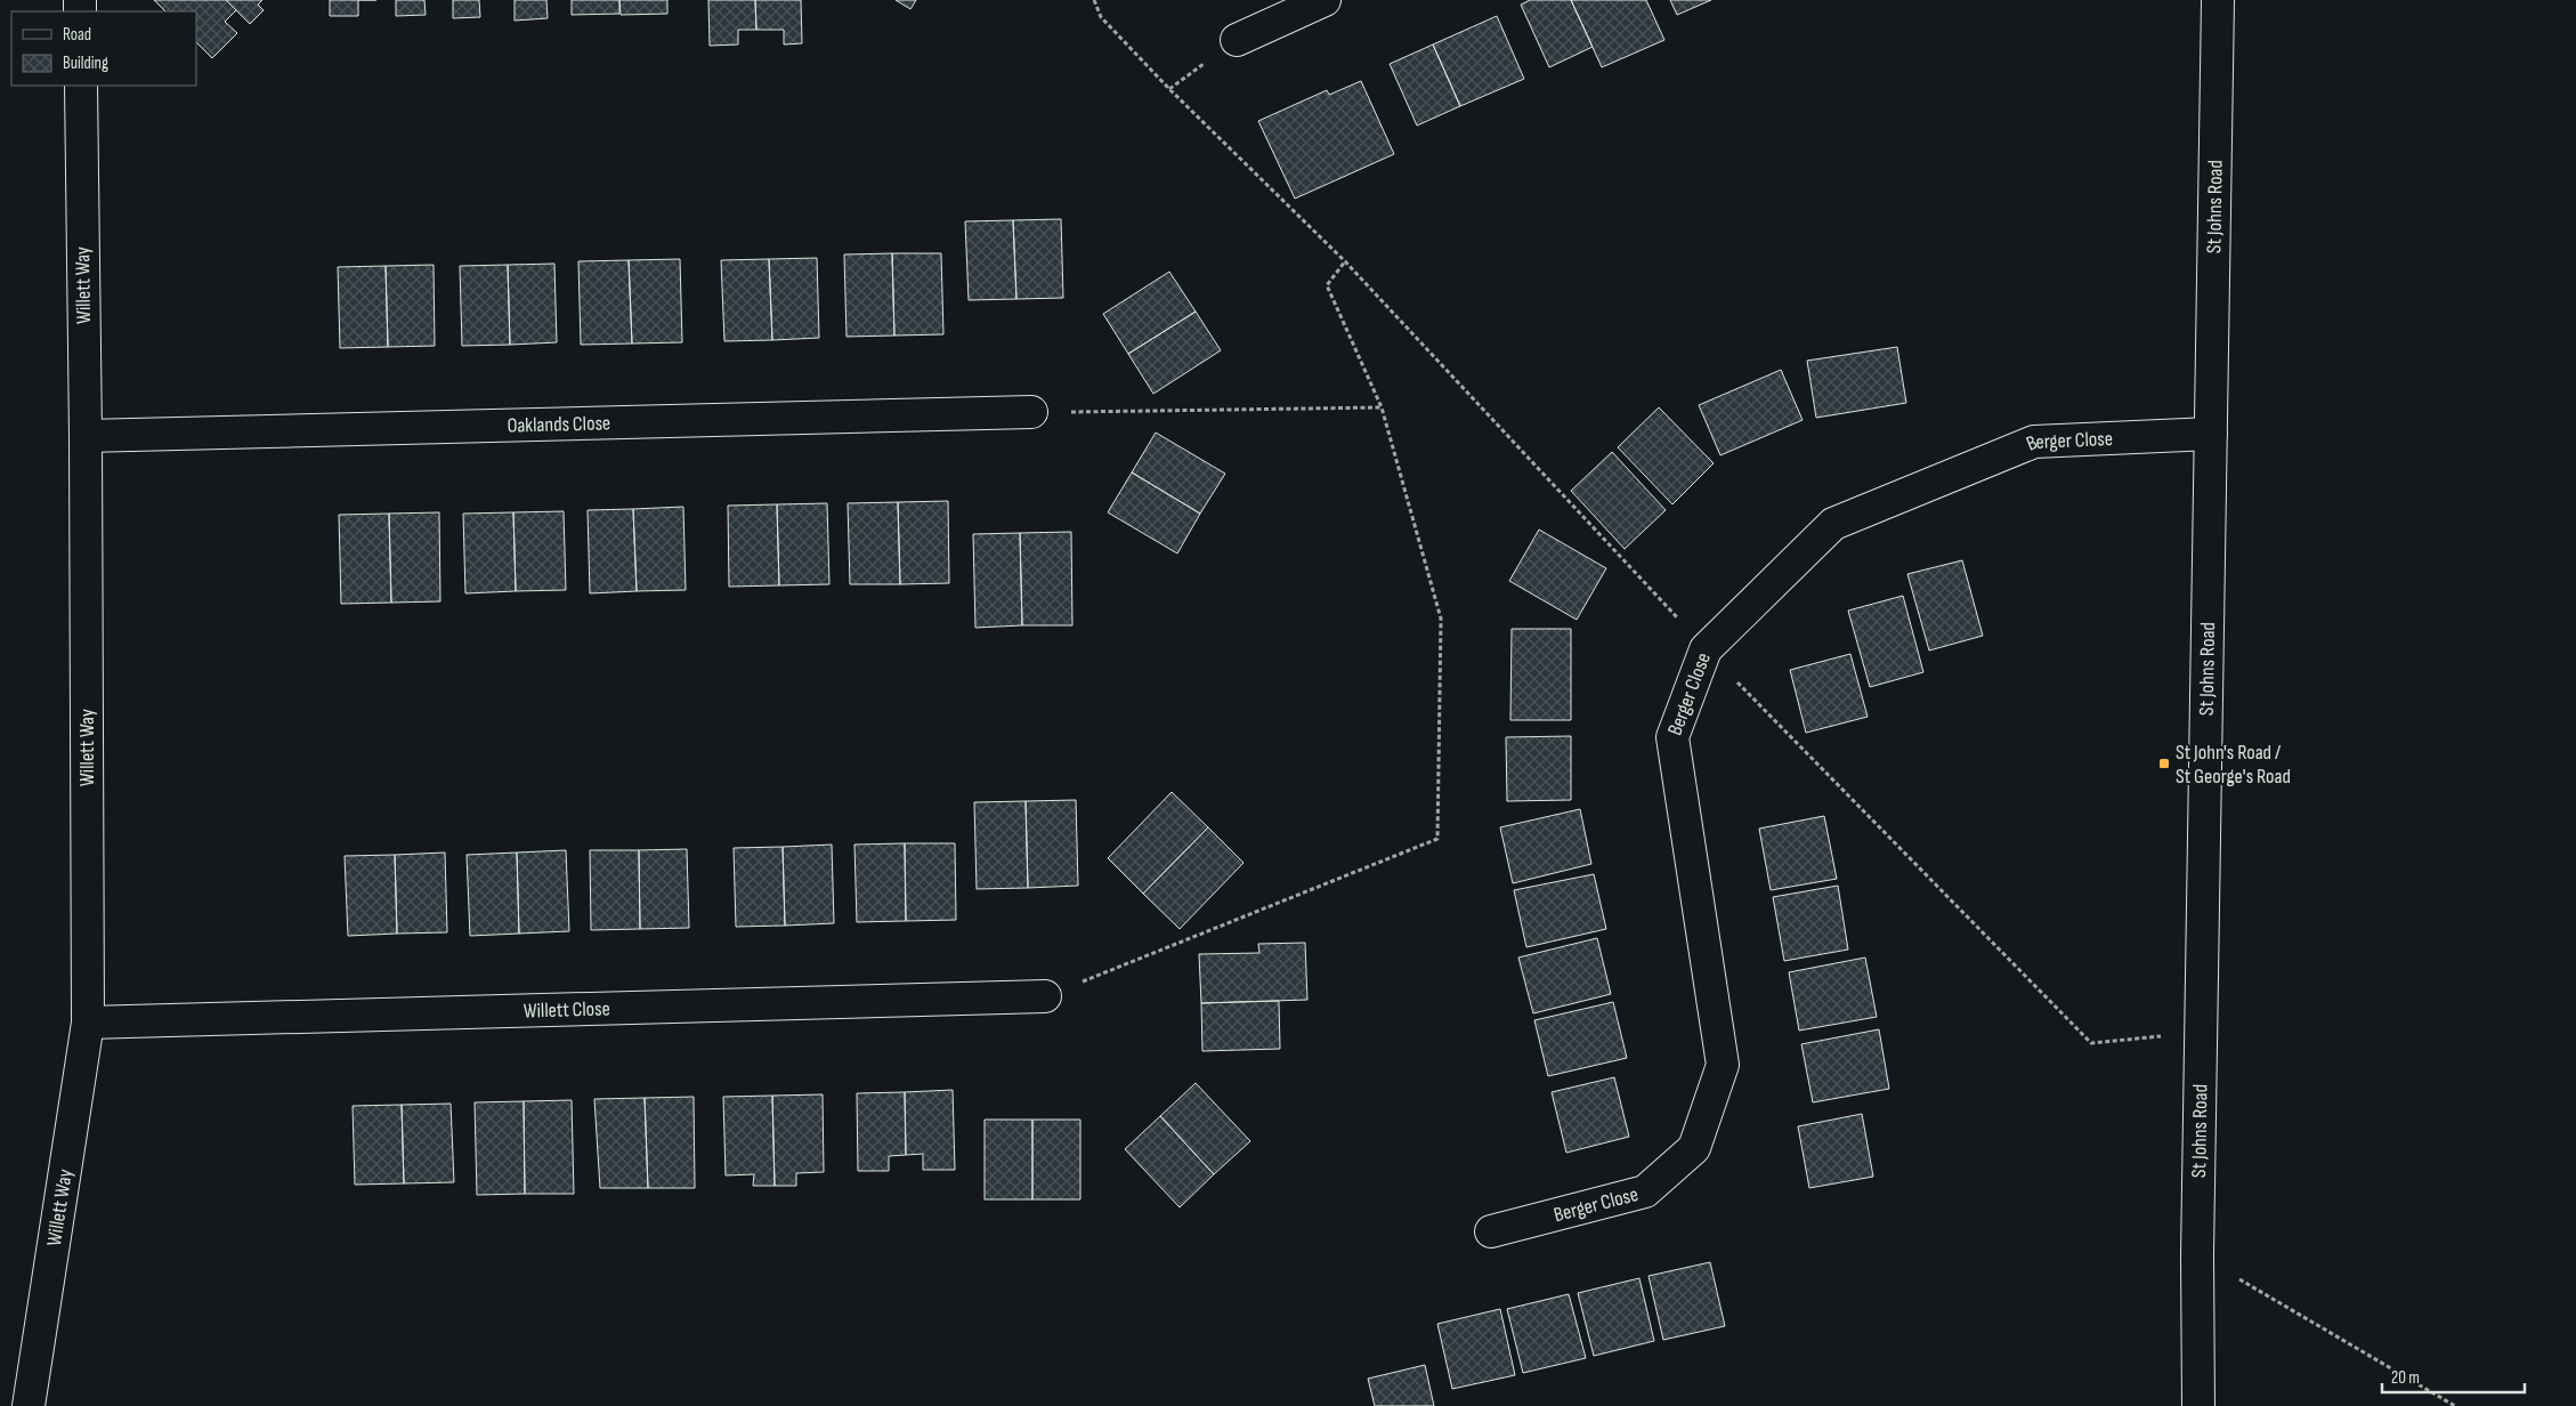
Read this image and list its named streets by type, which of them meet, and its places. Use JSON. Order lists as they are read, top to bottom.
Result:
{
  "streets": {
    "street": [
      "St Johns Road",
      "Willett Way",
      "Oaklands Close",
      "Berger Close",
      "Willett Close"
    ]
  },
  "crossings": [
    ["St Johns Road", "Berger Close"],
    ["Willett Way", "Oaklands Close"],
    ["Willett Way", "Willett Close"]
  ],
  "places": {
    "transit": ["St John's Road / St George's Road"]
  },
  "legend": ["Road", "Building"],
  "scale_bar": "20 m"
}
